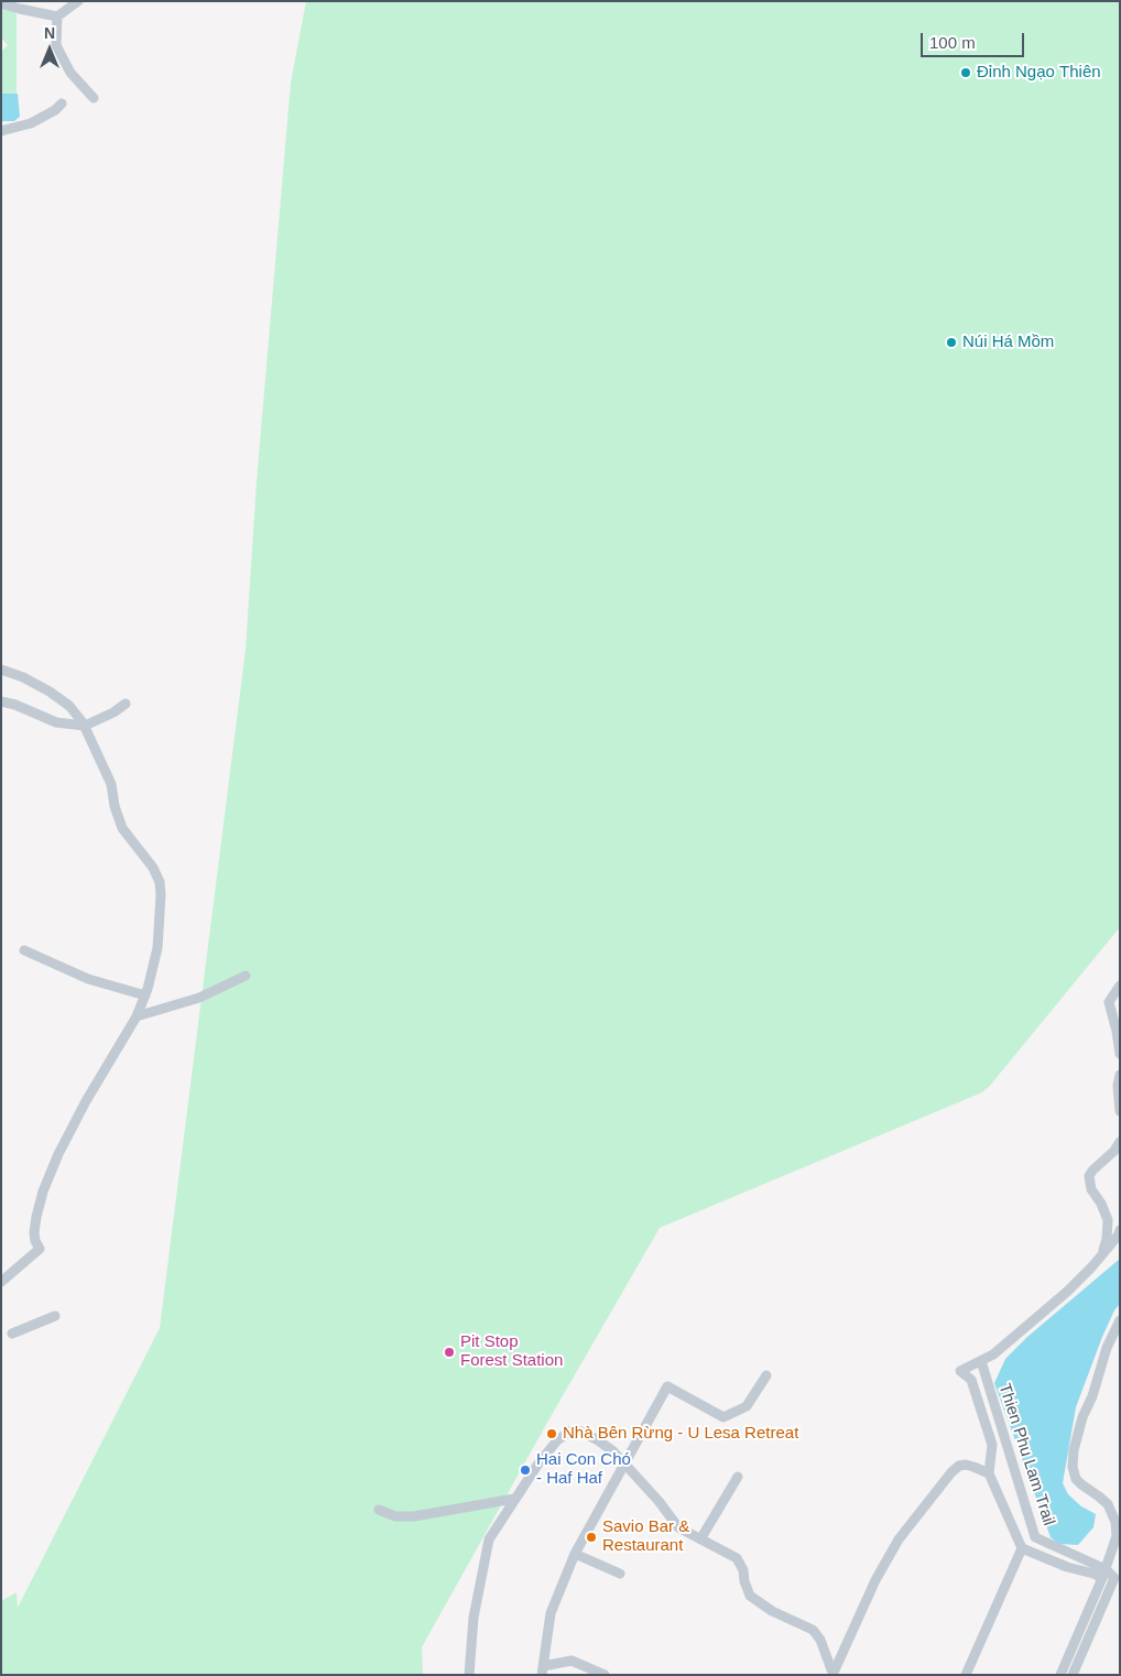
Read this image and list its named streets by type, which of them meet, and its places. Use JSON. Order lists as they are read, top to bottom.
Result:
{
  "streets": {
    "street": ["Thien Phu Lam Trail"]
  },
  "places": [
    "Đỉnh Ngạo Thiên",
    "Núi Há Mồm",
    "Pit Stop Forest Station",
    "Nhà Bên Rừng - U Lesa Retreat",
    "Hai Con Chó - Haf Haf",
    "Savio Bar & Restaurant"
  ],
  "scale_bar": "100 m",
  "north": "top"
}
